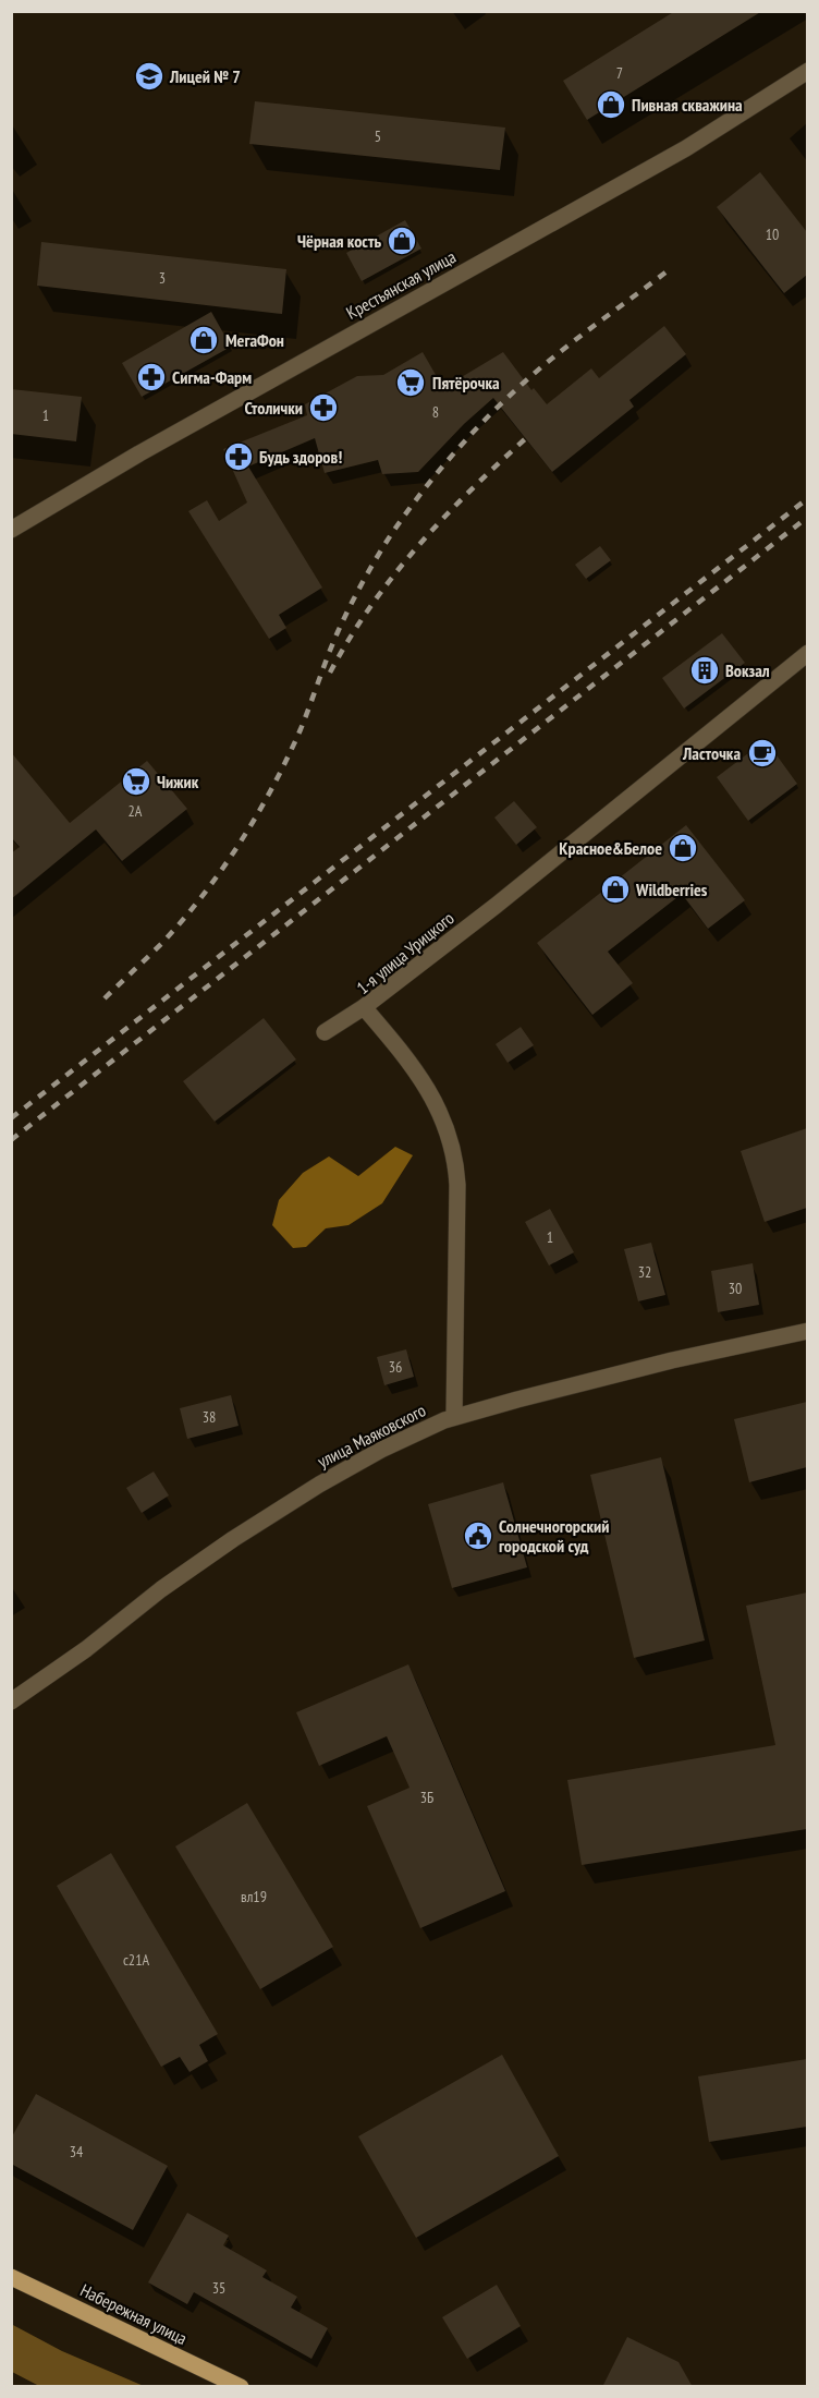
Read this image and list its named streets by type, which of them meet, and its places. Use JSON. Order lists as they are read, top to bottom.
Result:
{
  "streets": {
    "main road": ["Набережная улица"],
    "street": ["Крестьянская улица", "1-я улица Урицкого", "улица Маяковского"]
  },
  "crossings": [
    ["1-я улица Урицкого", "улица Маяковского"]
  ],
  "places": {
    "school or university": ["Лицей № 7"],
    "shop": [
      "Пивная скважина",
      "Чёрная кость",
      "МегаФон",
      "Красное&Белое",
      "Wildberries"
    ],
    "pharmacy": ["Сигма-Фарм", "Столички", "Будь здоров!"],
    "supermarket": ["Пятёрочка", "Чижик"],
    "building": ["Вокзал"],
    "cafe": ["Ласточка"],
    "public building": ["Солнечногорский городской суд"]
  },
  "house_numbers": [
    "7",
    "5",
    "10",
    "3",
    "8",
    "1",
    "2А",
    "1",
    "32",
    "30",
    "36",
    "38",
    "3Б",
    "вл19",
    "с21А",
    "34",
    "35"
  ]
}
